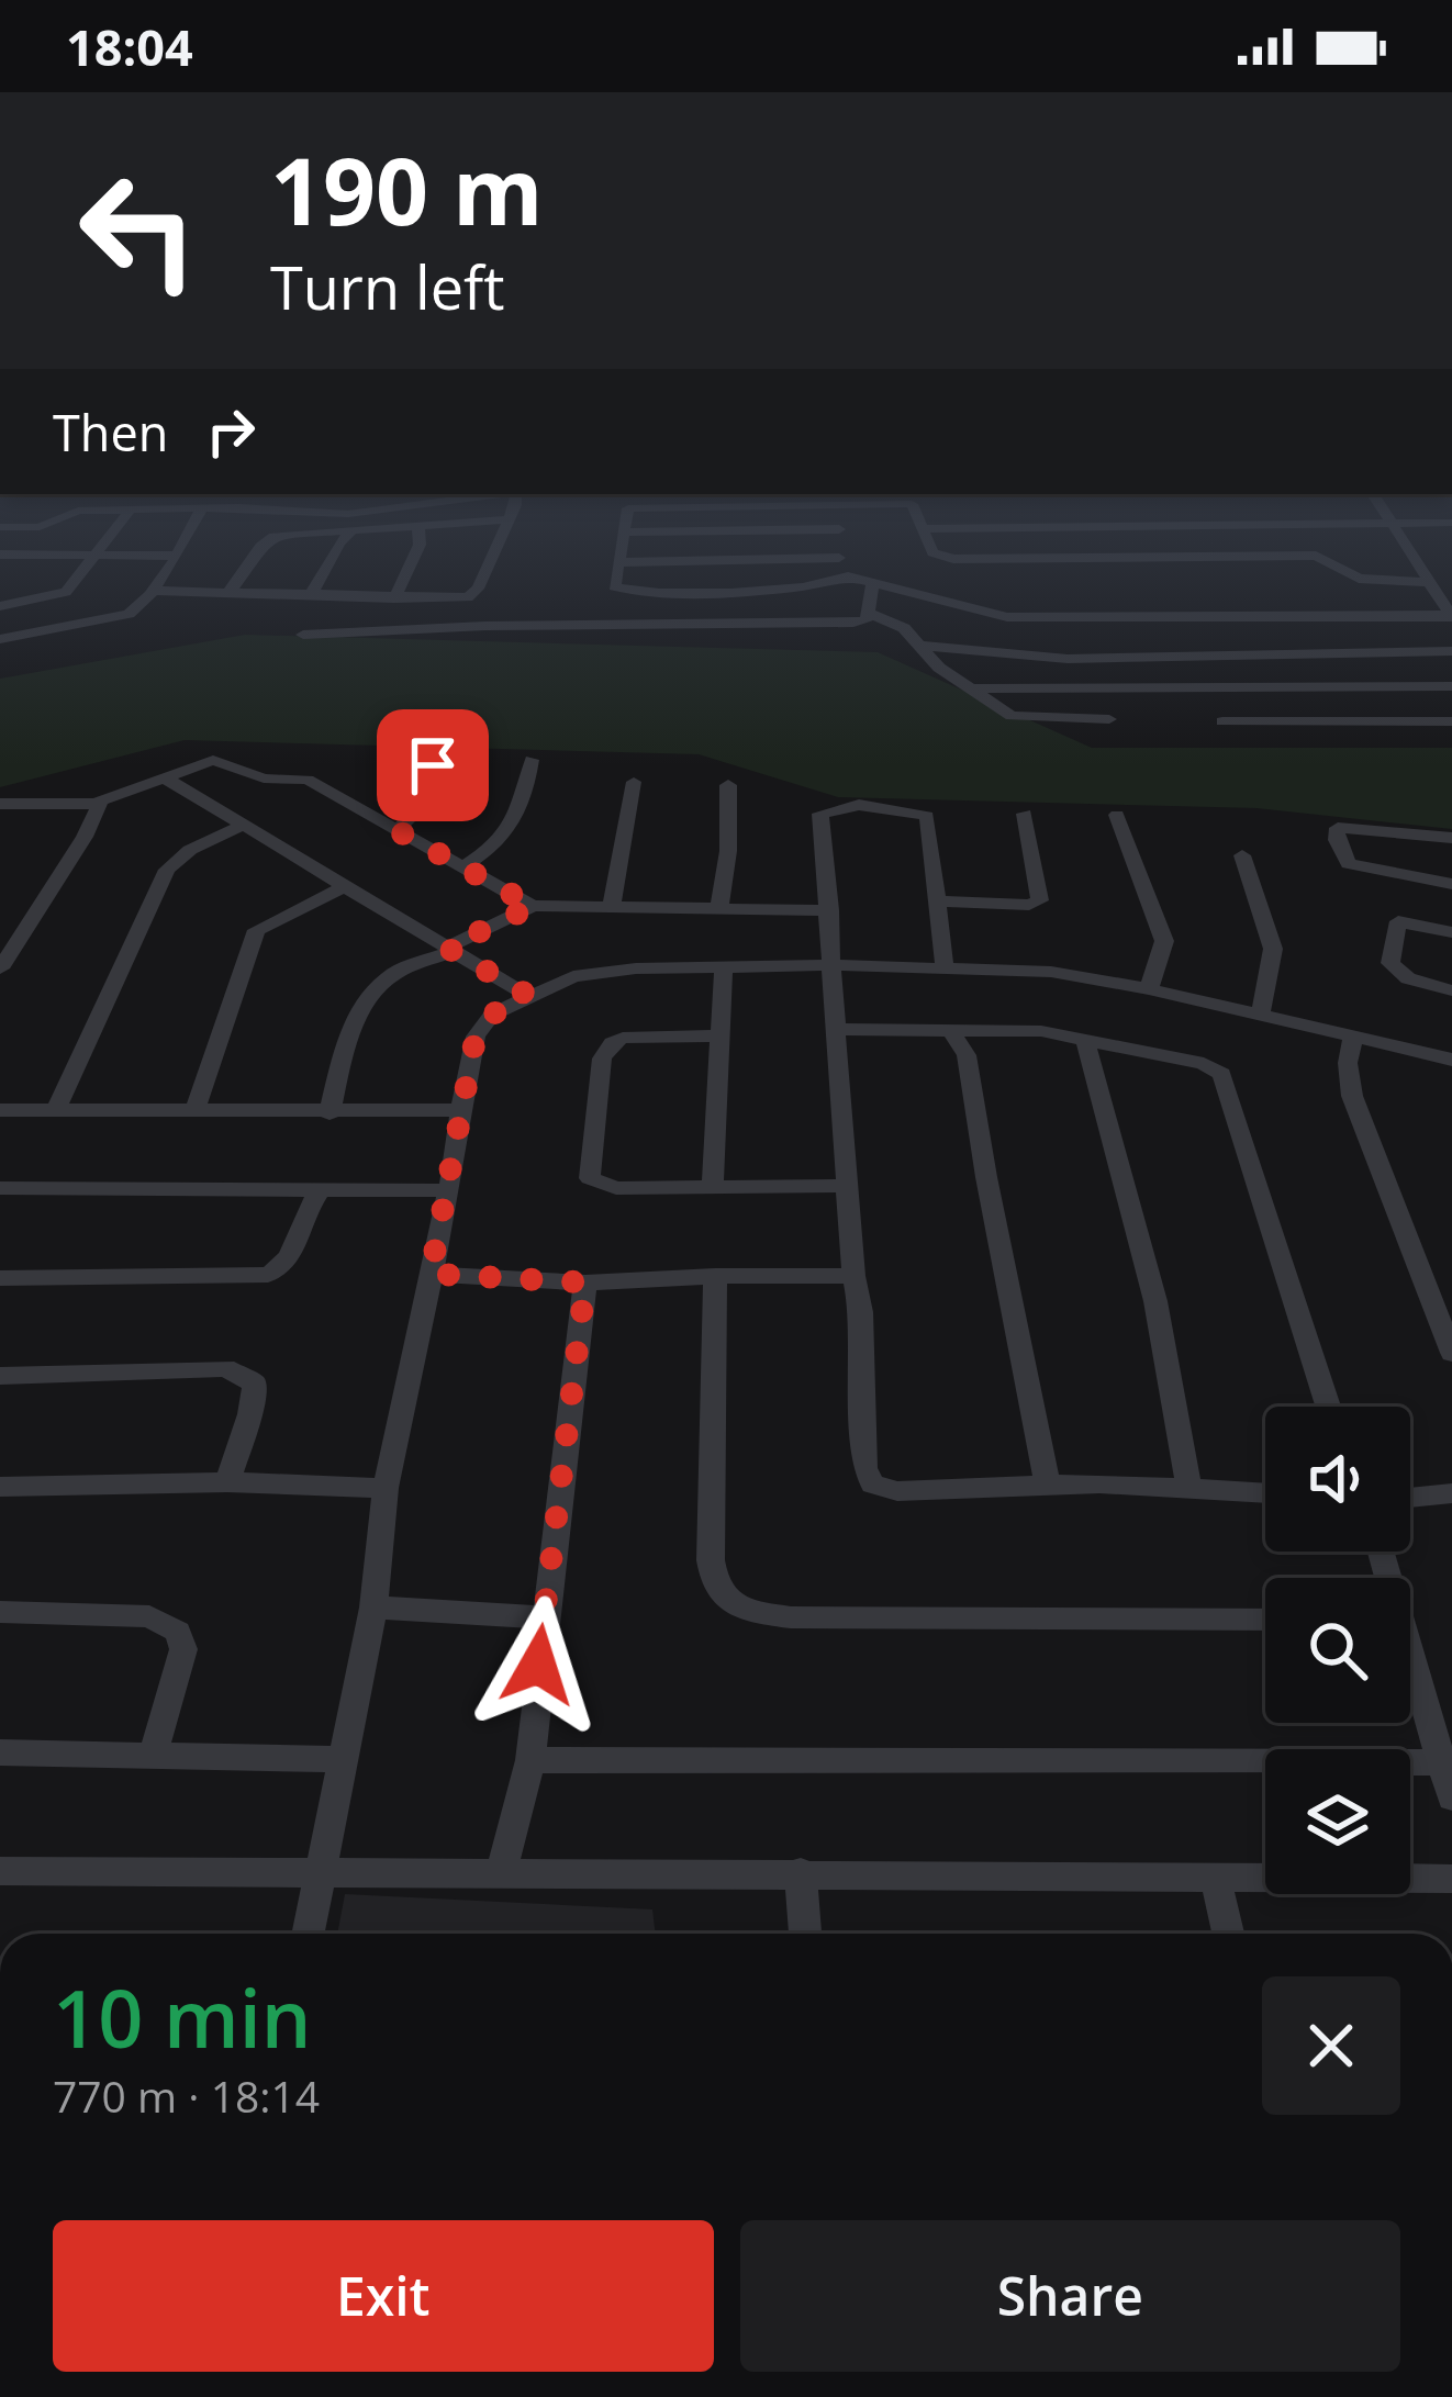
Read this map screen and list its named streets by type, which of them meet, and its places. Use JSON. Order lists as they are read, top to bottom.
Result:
{
  "page": {
    "status": "18:04",
    "turn": ["190 m", "Turn left"],
    "then": "Then",
    "heading": ["10 min", "770 m · 18:14"],
    "buttons": ["Exit", "Share"]
  }
}
